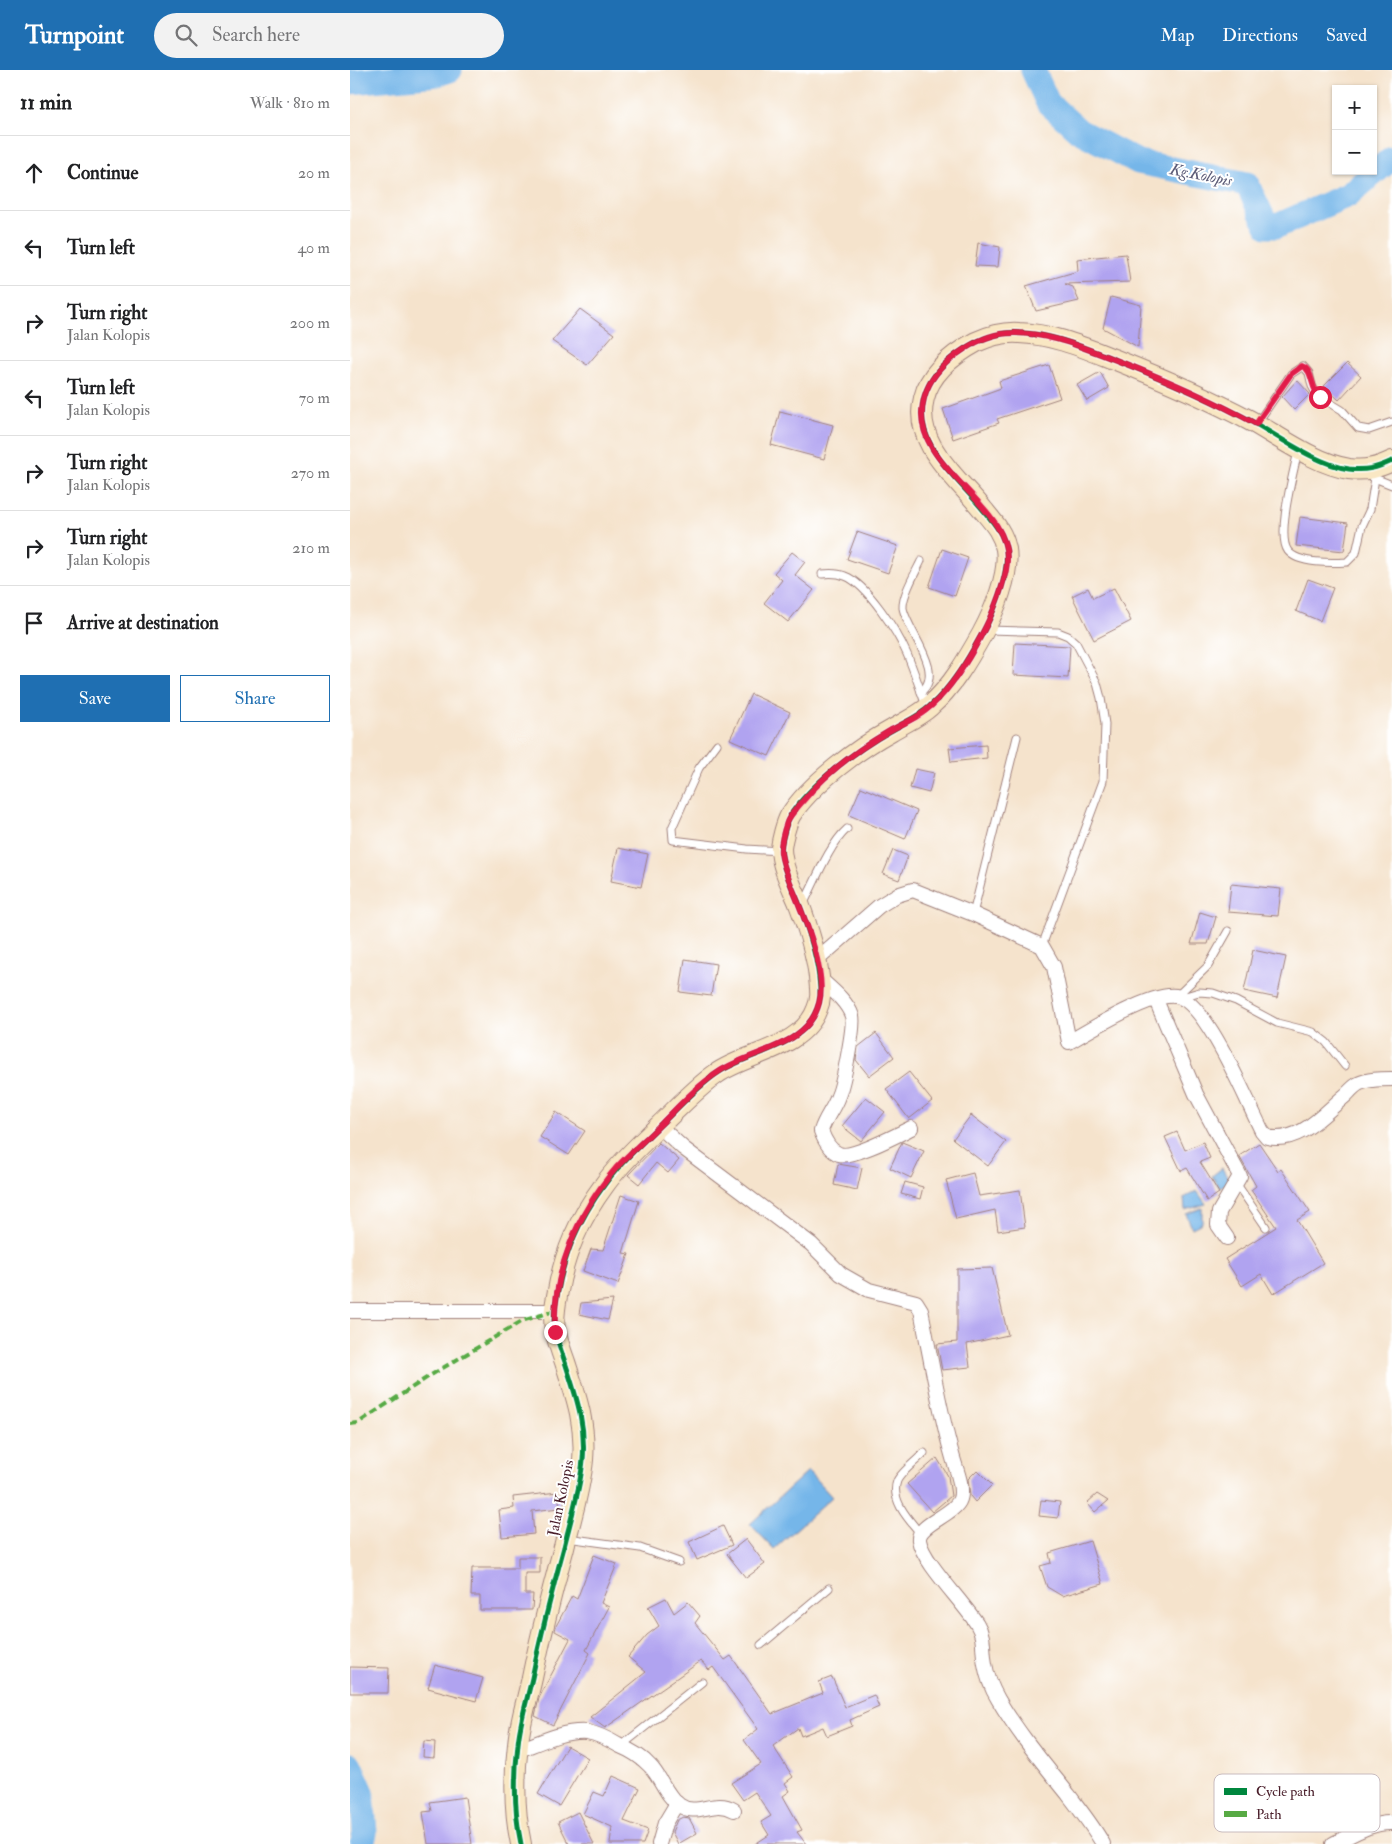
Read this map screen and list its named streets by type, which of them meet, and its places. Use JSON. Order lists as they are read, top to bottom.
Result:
{
  "streets": {
    "street": ["Jalan Kolopis"]
  },
  "water": ["Kg.Kolopis"],
  "legend": ["Cycle path", "Path"],
  "page": {
    "header": "Turnpoint",
    "search": "Search here",
    "nav": ["Map", "Directions", "Saved"],
    "heading": ["11 min", "Walk · 810 m"],
    "map_buttons": ["+", "−"],
    "list": [
      ["Continue", "20 m"],
      ["Turn left", "40 m"],
      ["Turn right", "Jalan Kolopis", "200 m"],
      ["Turn left", "Jalan Kolopis", "70 m"],
      ["Turn right", "Jalan Kolopis", "270 m"],
      ["Turn right", "Jalan Kolopis", "210 m"],
      "Arrive at destination"
    ],
    "buttons": ["Save", "Share"]
  }
}
